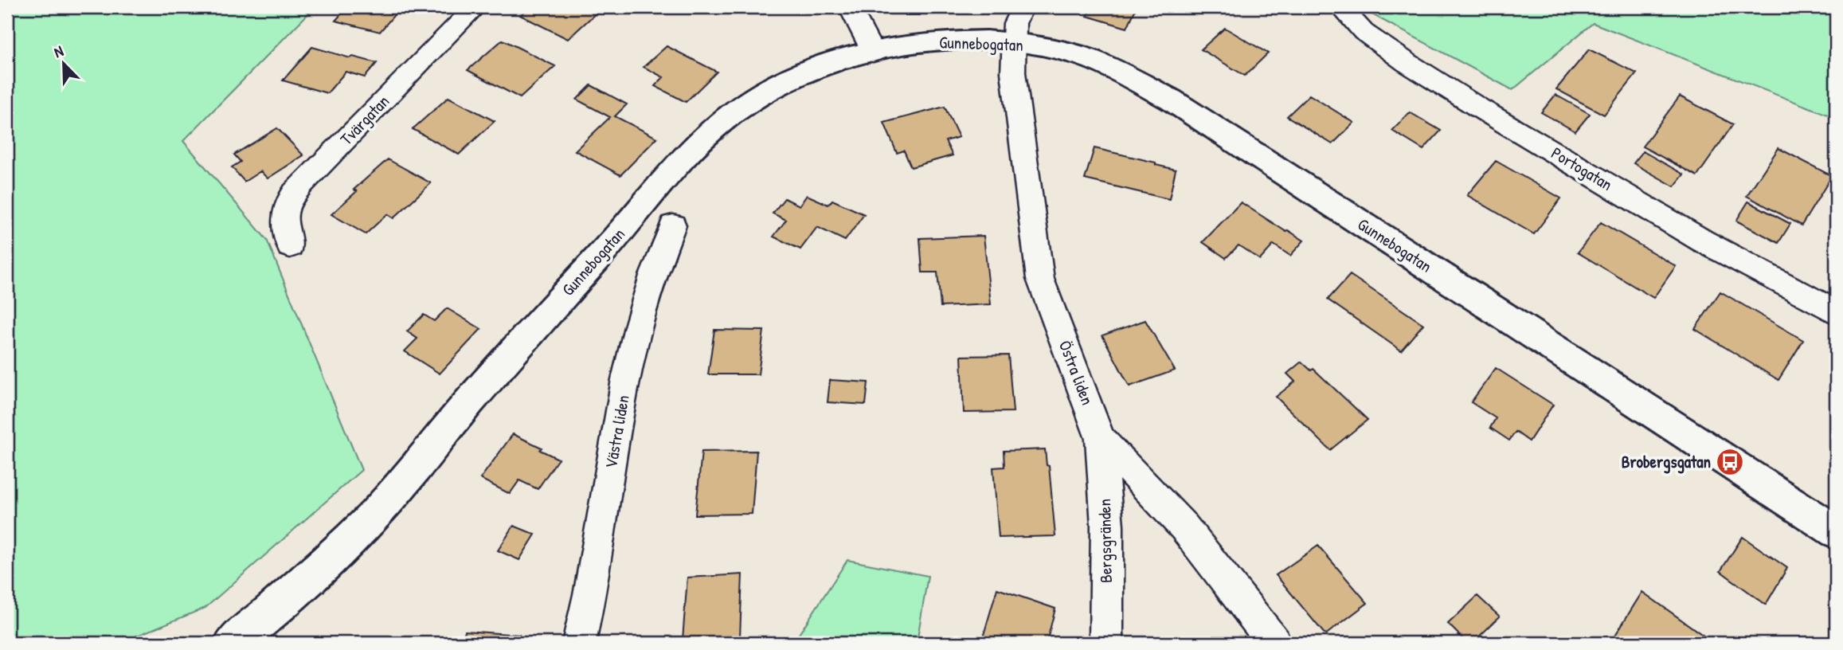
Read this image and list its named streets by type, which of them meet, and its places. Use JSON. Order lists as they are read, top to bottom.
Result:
{
  "streets": {
    "street": [
      "Gunnebogatan",
      "Tvärgatan",
      "Portogatan",
      "Östra liden",
      "Västra liden",
      "Bergsgränden"
    ]
  },
  "crossings": [
    ["Gunnebogatan", "Östra liden"],
    ["Östra liden", "Bergsgränden"]
  ],
  "places": {
    "bus stop": ["Brobergsgatan"]
  },
  "north": "top left"
}
